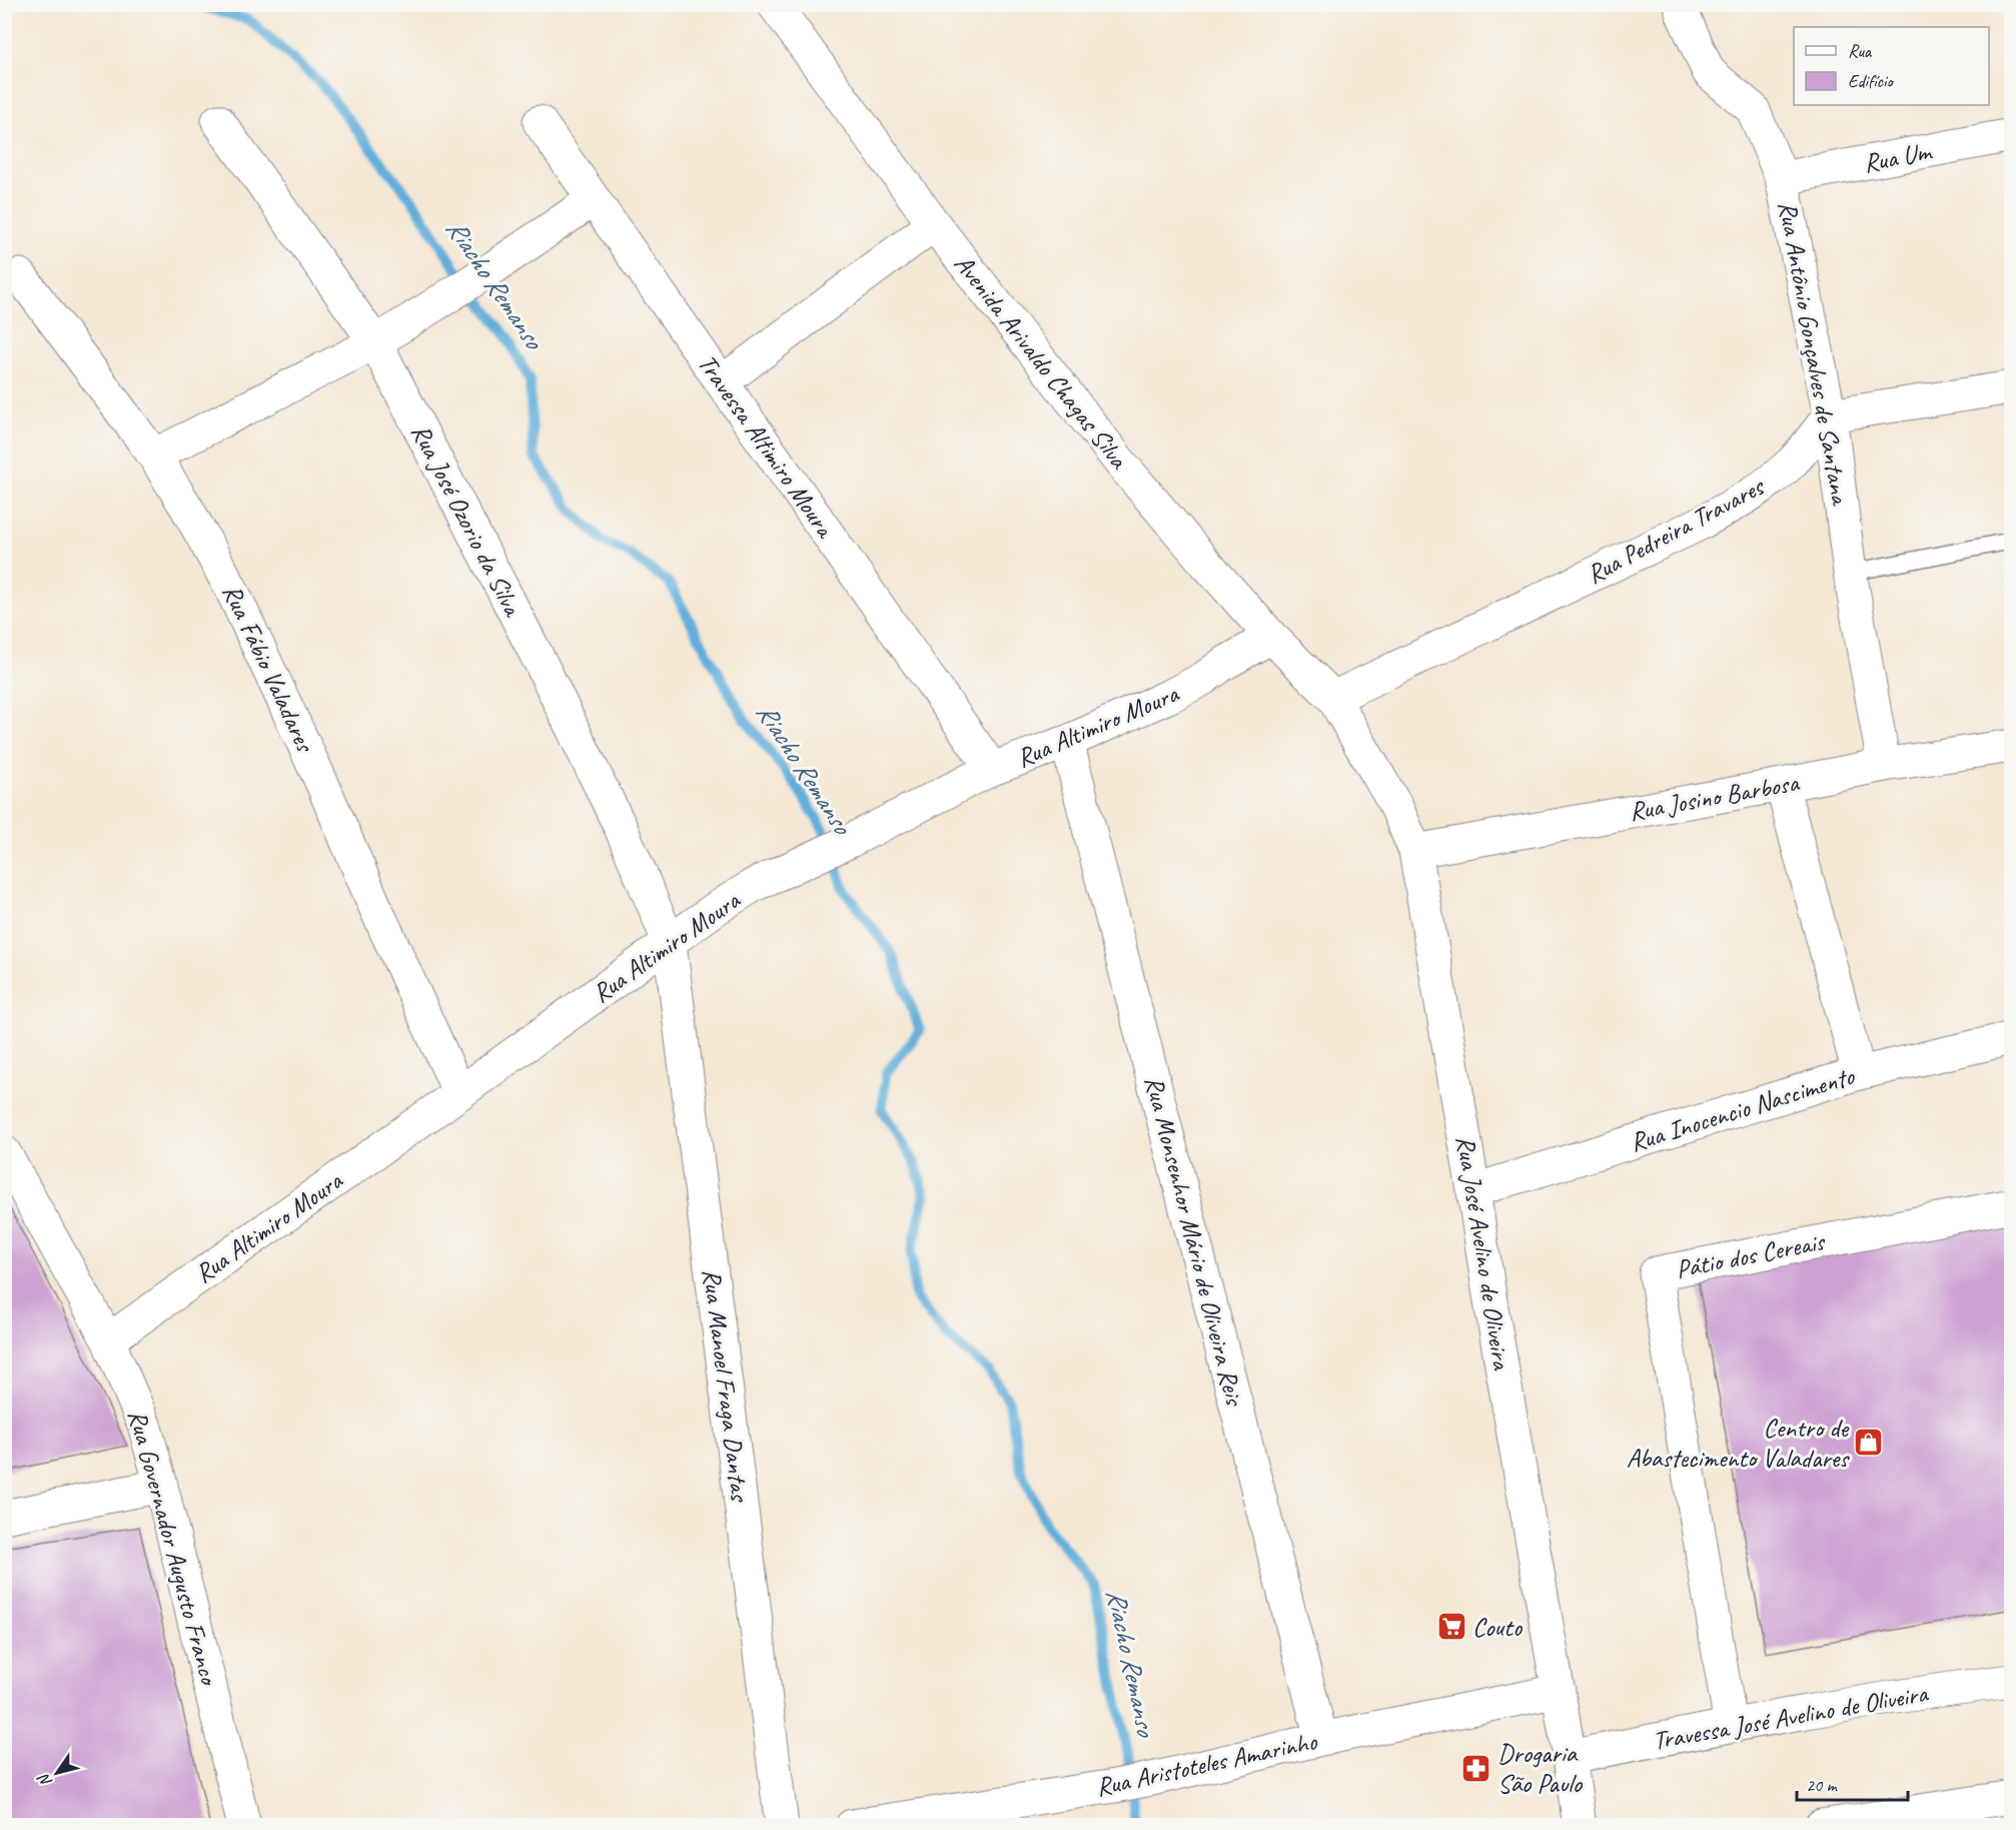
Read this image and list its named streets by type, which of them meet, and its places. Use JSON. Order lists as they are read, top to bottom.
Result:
{
  "streets": {
    "street": [
      "Rua Um",
      "Rua Antônio Gonçalves de Santana",
      "Avenida Arivaldo Chagas Silva",
      "Travessa Altimiro Moura",
      "Rua José Ozorio da Silva",
      "Rua Pedreira Travares",
      "Rua Fábio Valadares",
      "Rua Altimiro Moura",
      "Rua Josino Barbosa",
      "Rua Inocencio Nascimento",
      "Rua Monsenhor Mário de Oliveira Reis",
      "Rua José Avelino de Oliveira",
      "Pátio dos Cereais",
      "Rua Manoel Fraga Dantas",
      "Rua Governador Augusto Franco",
      "Travessa José Avelino de Oliveira",
      "Rua Aristoteles Amarinho"
    ]
  },
  "crossings": [
    ["Rua Um", "Rua Antônio Gonçalves de Santana"],
    ["Rua Antônio Gonçalves de Santana", "Rua Pedreira Travares"],
    ["Rua Antônio Gonçalves de Santana", "Rua Josino Barbosa"],
    ["Avenida Arivaldo Chagas Silva", "Rua Pedreira Travares"],
    ["Avenida Arivaldo Chagas Silva", "Rua Altimiro Moura"],
    ["Avenida Arivaldo Chagas Silva", "Rua José Avelino de Oliveira"],
    ["Travessa Altimiro Moura", "Rua Altimiro Moura"],
    ["Rua José Ozorio da Silva", "Rua Altimiro Moura"],
    ["Rua José Ozorio da Silva", "Rua Manoel Fraga Dantas"],
    ["Rua Pedreira Travares", "Rua José Avelino de Oliveira"],
    ["Rua Fábio Valadares", "Rua Altimiro Moura"],
    ["Rua Altimiro Moura", "Rua Monsenhor Mário de Oliveira Reis"],
    ["Rua Altimiro Moura", "Rua Manoel Fraga Dantas"],
    ["Rua Altimiro Moura", "Rua Governador Augusto Franco"],
    ["Rua Josino Barbosa", "Rua José Avelino de Oliveira"],
    ["Rua Inocencio Nascimento", "Rua José Avelino de Oliveira"],
    ["Rua Monsenhor Mário de Oliveira Reis", "Rua Aristoteles Amarinho"],
    ["Rua José Avelino de Oliveira", "Travessa José Avelino de Oliveira"],
    ["Rua José Avelino de Oliveira", "Rua Aristoteles Amarinho"],
    ["Pátio dos Cereais", "Travessa José Avelino de Oliveira"]
  ],
  "water": ["Riacho Remanso"],
  "places": {
    "shop": ["Centro de Abastecimento Valadares"],
    "supermarket": ["Couto"],
    "pharmacy": ["Drogaria São Paulo"]
  },
  "legend": ["Rua", "Edifício"],
  "scale_bar": "20 m",
  "north": "bottom left"
}
